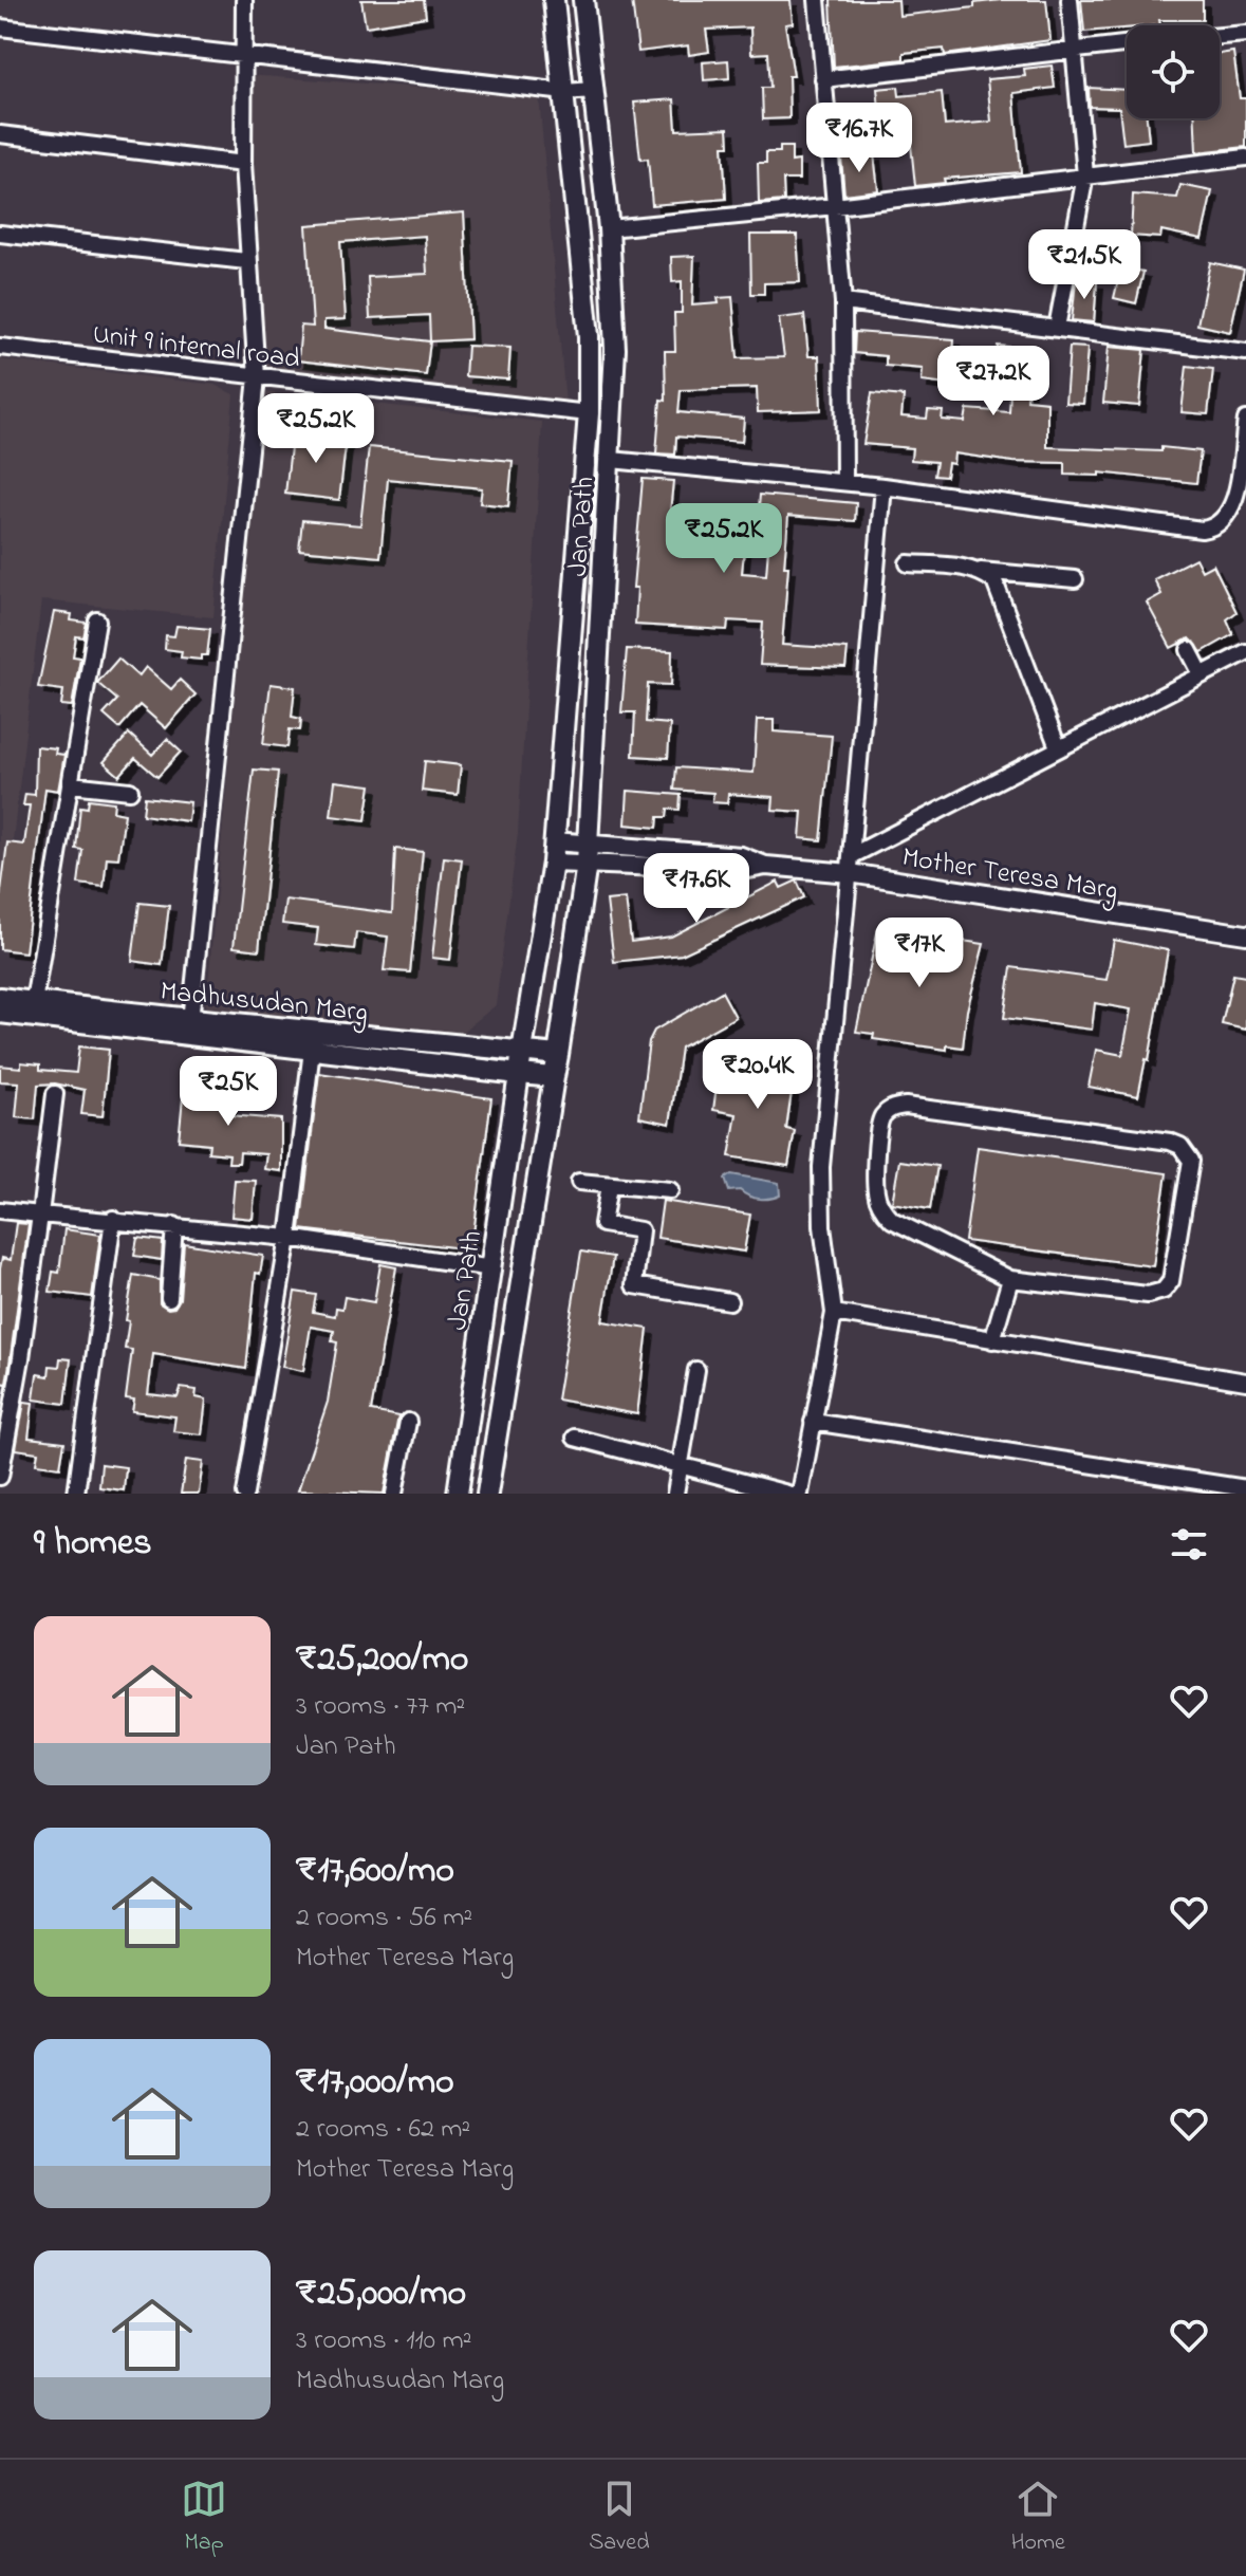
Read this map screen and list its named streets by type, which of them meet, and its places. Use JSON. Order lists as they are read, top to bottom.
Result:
{
  "streets": {
    "main road": ["Jan Path", "Madhusudan Marg"],
    "street": ["Unit 9 internal road", "Mother Teresa Marg"]
  },
  "crossings": [
    ["Unit 9 internal road", "Jan Path"],
    ["Jan Path", "Mother Teresa Marg"],
    ["Jan Path", "Madhusudan Marg"]
  ],
  "page": {
    "price": [
      "₹16.7K",
      "₹21.5K",
      "₹27.2K",
      "₹25.2K",
      "₹25.2K",
      "₹17.6K",
      "₹17K",
      "₹20.4K",
      "₹25K"
    ],
    "heading": "9 homes",
    "list": [
      {
        "name": "₹25,200/mo",
        "note": "3 rooms · 77 m² · Jan Path"
      },
      {
        "name": "₹17,600/mo",
        "note": "2 rooms · 56 m² · Mother Teresa Marg"
      },
      {
        "name": "₹17,000/mo",
        "note": "2 rooms · 62 m² · Mother Teresa Marg"
      },
      {
        "name": "₹25,000/mo",
        "note": "3 rooms · 110 m² · Madhusudan Marg"
      }
    ],
    "tabs": ["Map", "Saved", "Home"]
  }
}
